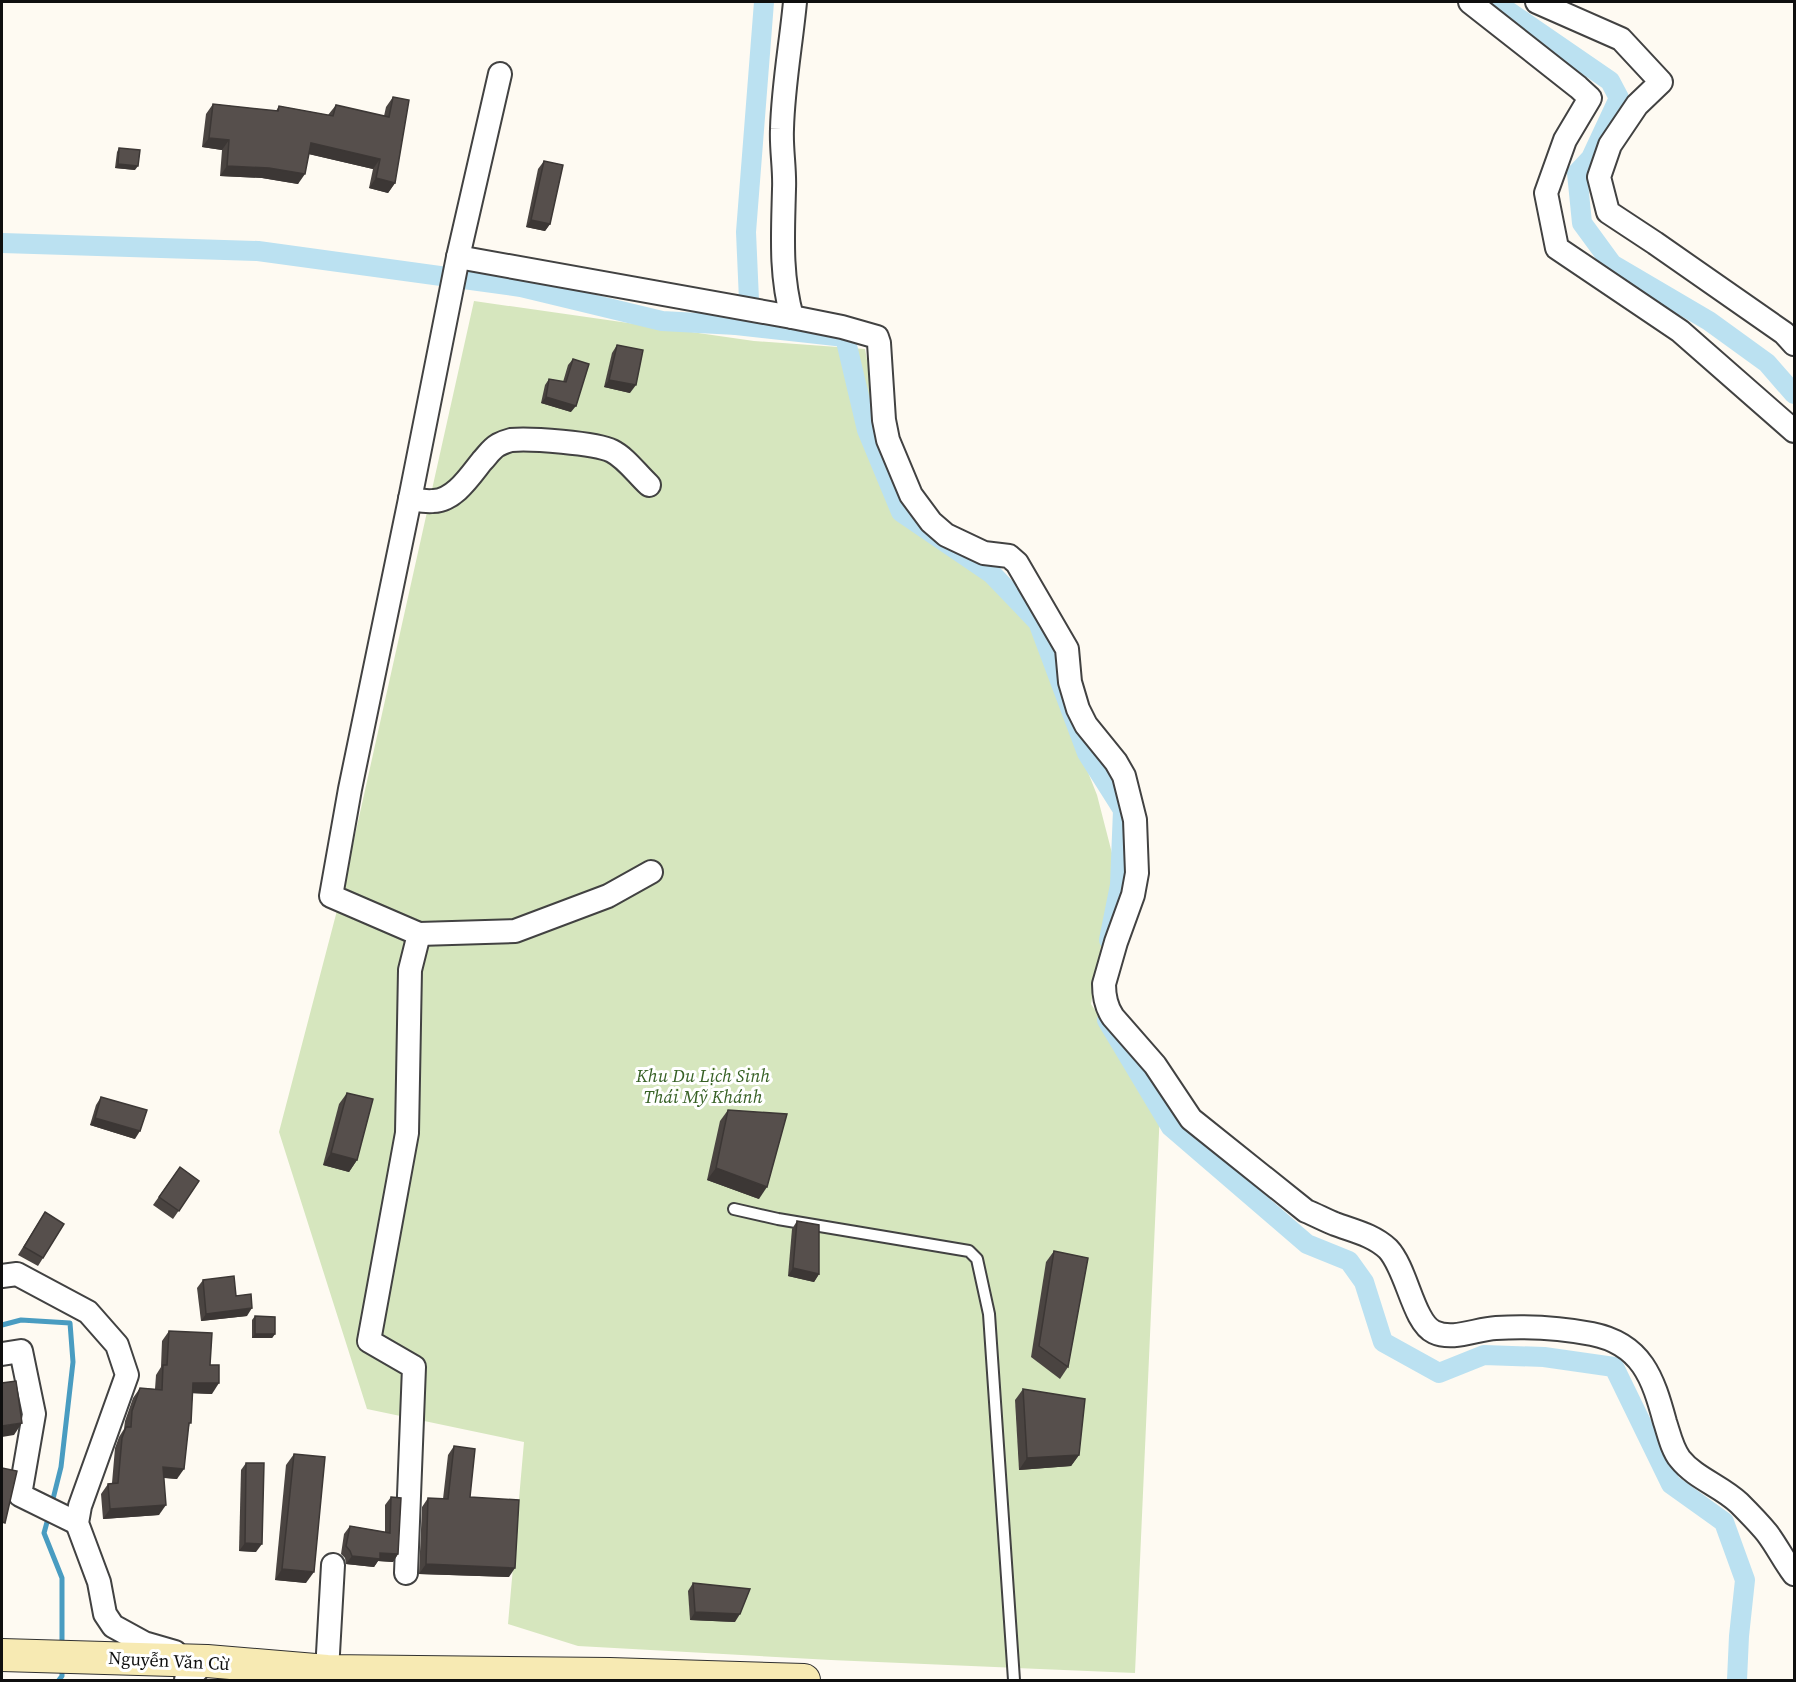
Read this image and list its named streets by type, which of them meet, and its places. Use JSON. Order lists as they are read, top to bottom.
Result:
{
  "streets": {
    "main road": ["Nguyễn Văn Cừ"]
  },
  "parks": ["Khu Du Lịch Sinh Thái Mỹ Khánh"]
}
